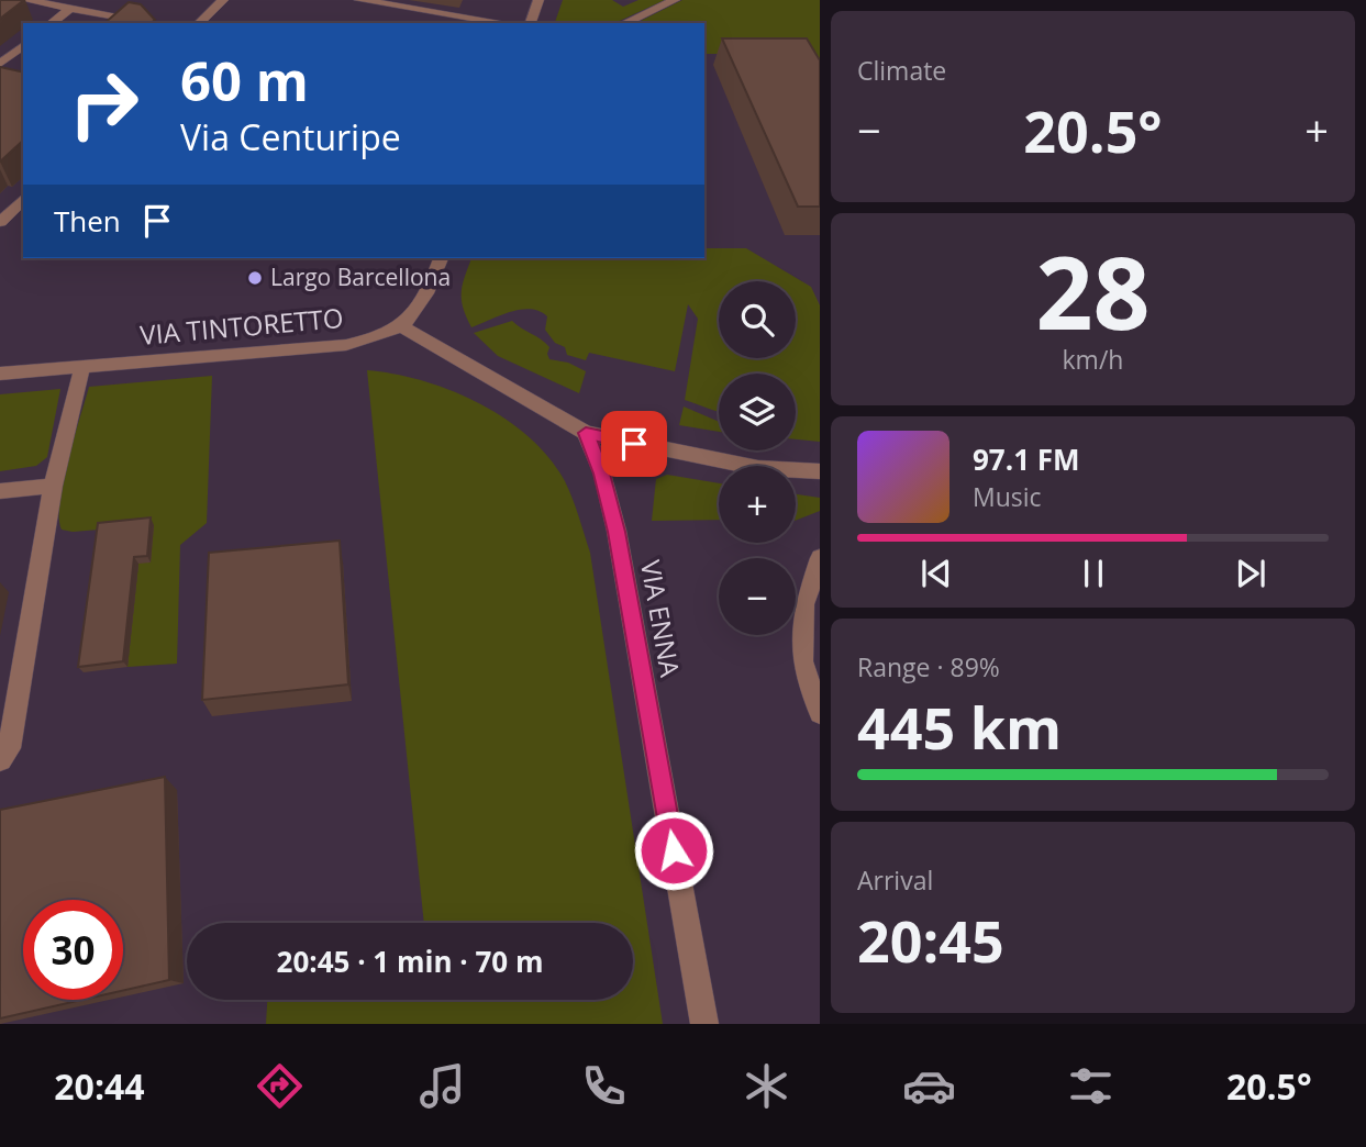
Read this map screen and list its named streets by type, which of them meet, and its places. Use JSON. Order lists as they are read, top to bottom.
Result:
{
  "streets": {
    "street": ["VIA TINTORETTO", "VIA ENNA"]
  },
  "places": ["Largo Barcellona"],
  "page": {
    "tile": [
      "Climate",
      ["28", "km/h"],
      ["Range · 89%", "445 km"],
      ["Arrival", "20:45"]
    ],
    "turn": ["60 m", "Via Centuripe"],
    "heat": ["−", "20.5°", "+"],
    "then": "Then",
    "map_buttons": ["+", "−"],
    "song": ["97.1 FM", "Music"],
    "limit": "30",
    "trip": "20:45 · 1 min · 70 m",
    "tabs": ["20:44", "20.5°"]
  }
}
